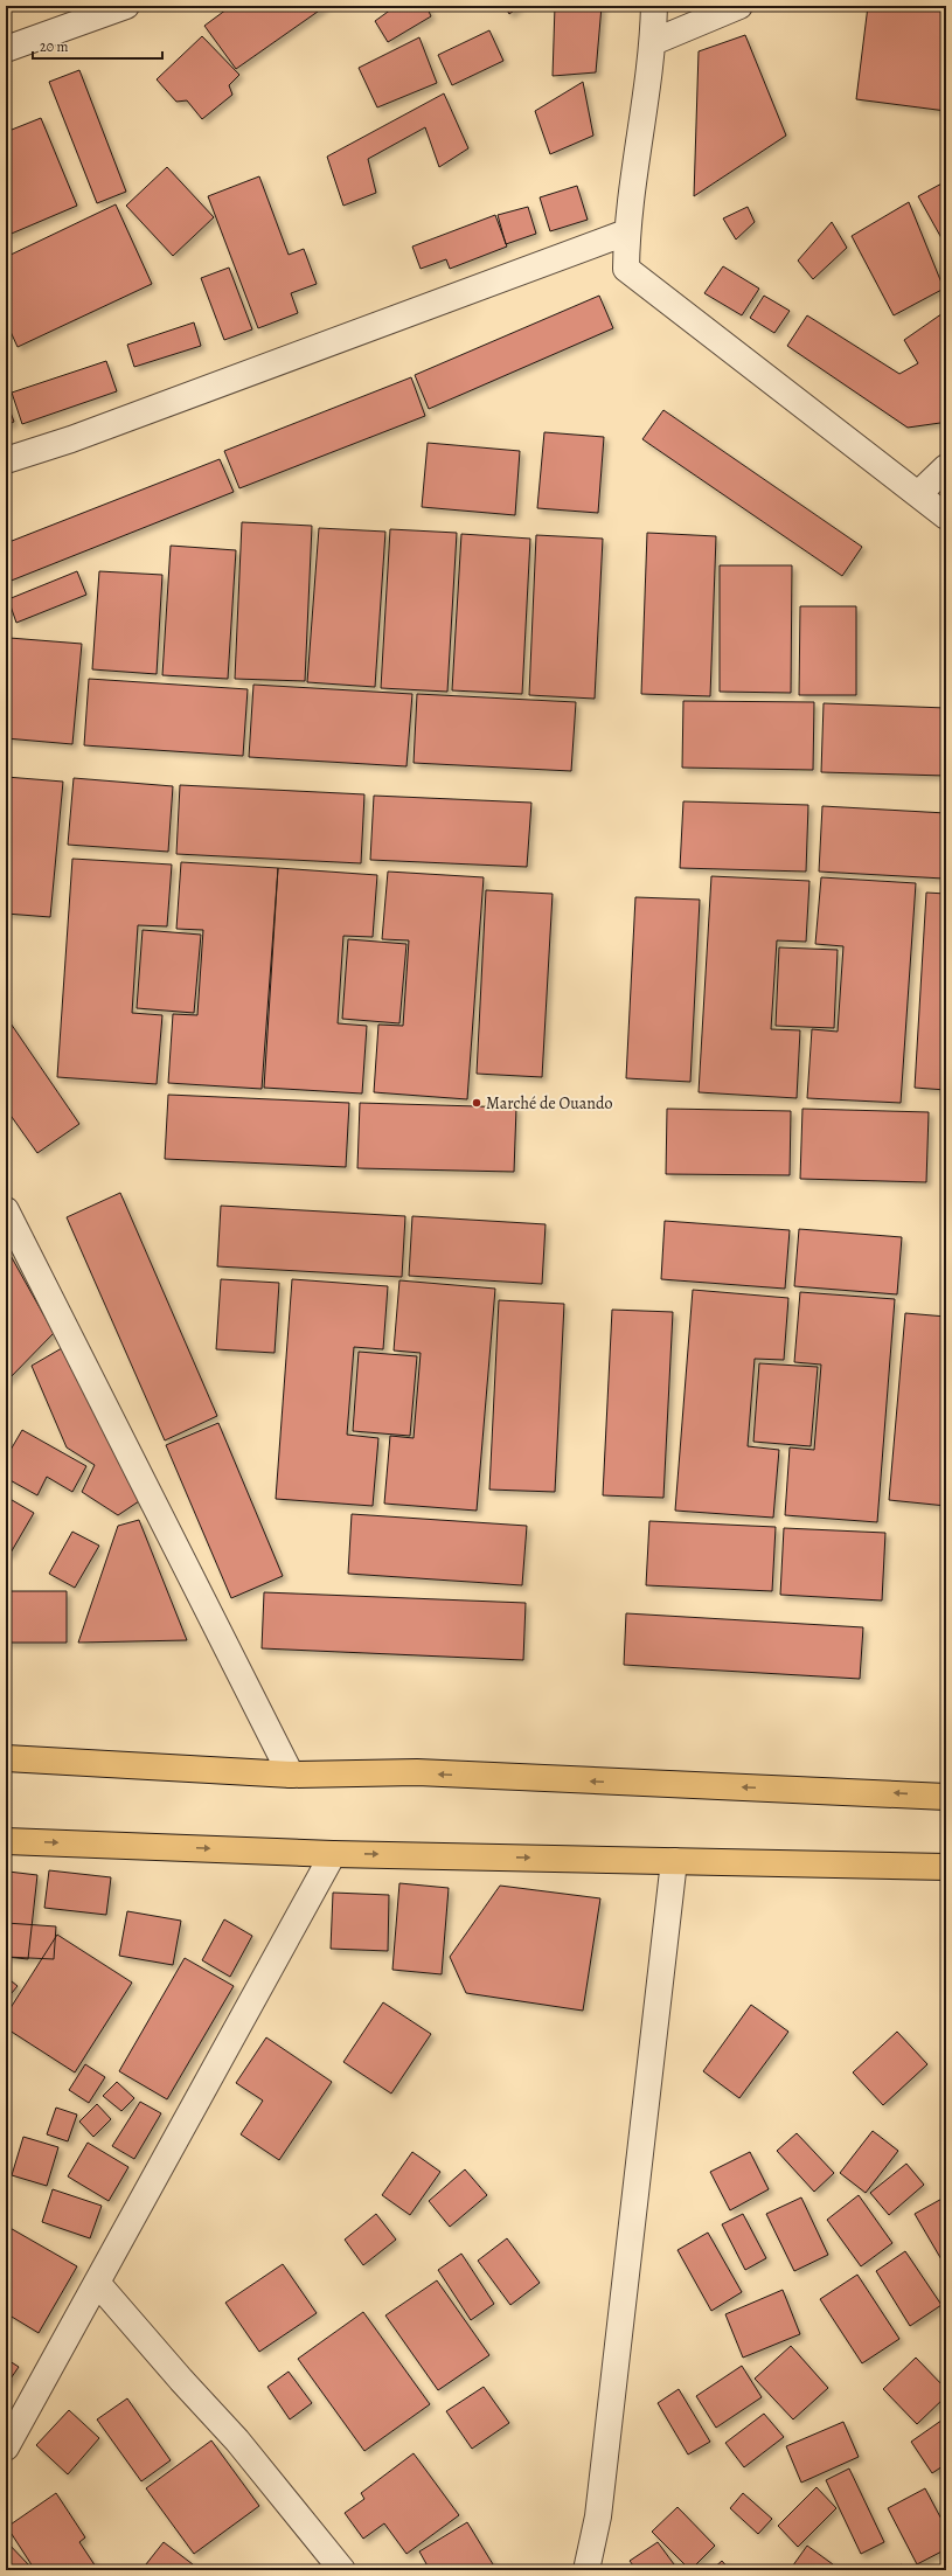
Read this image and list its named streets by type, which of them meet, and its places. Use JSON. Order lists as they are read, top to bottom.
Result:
{
  "places": ["Marché de Ouando"],
  "scale_bar": "20 m"
}
